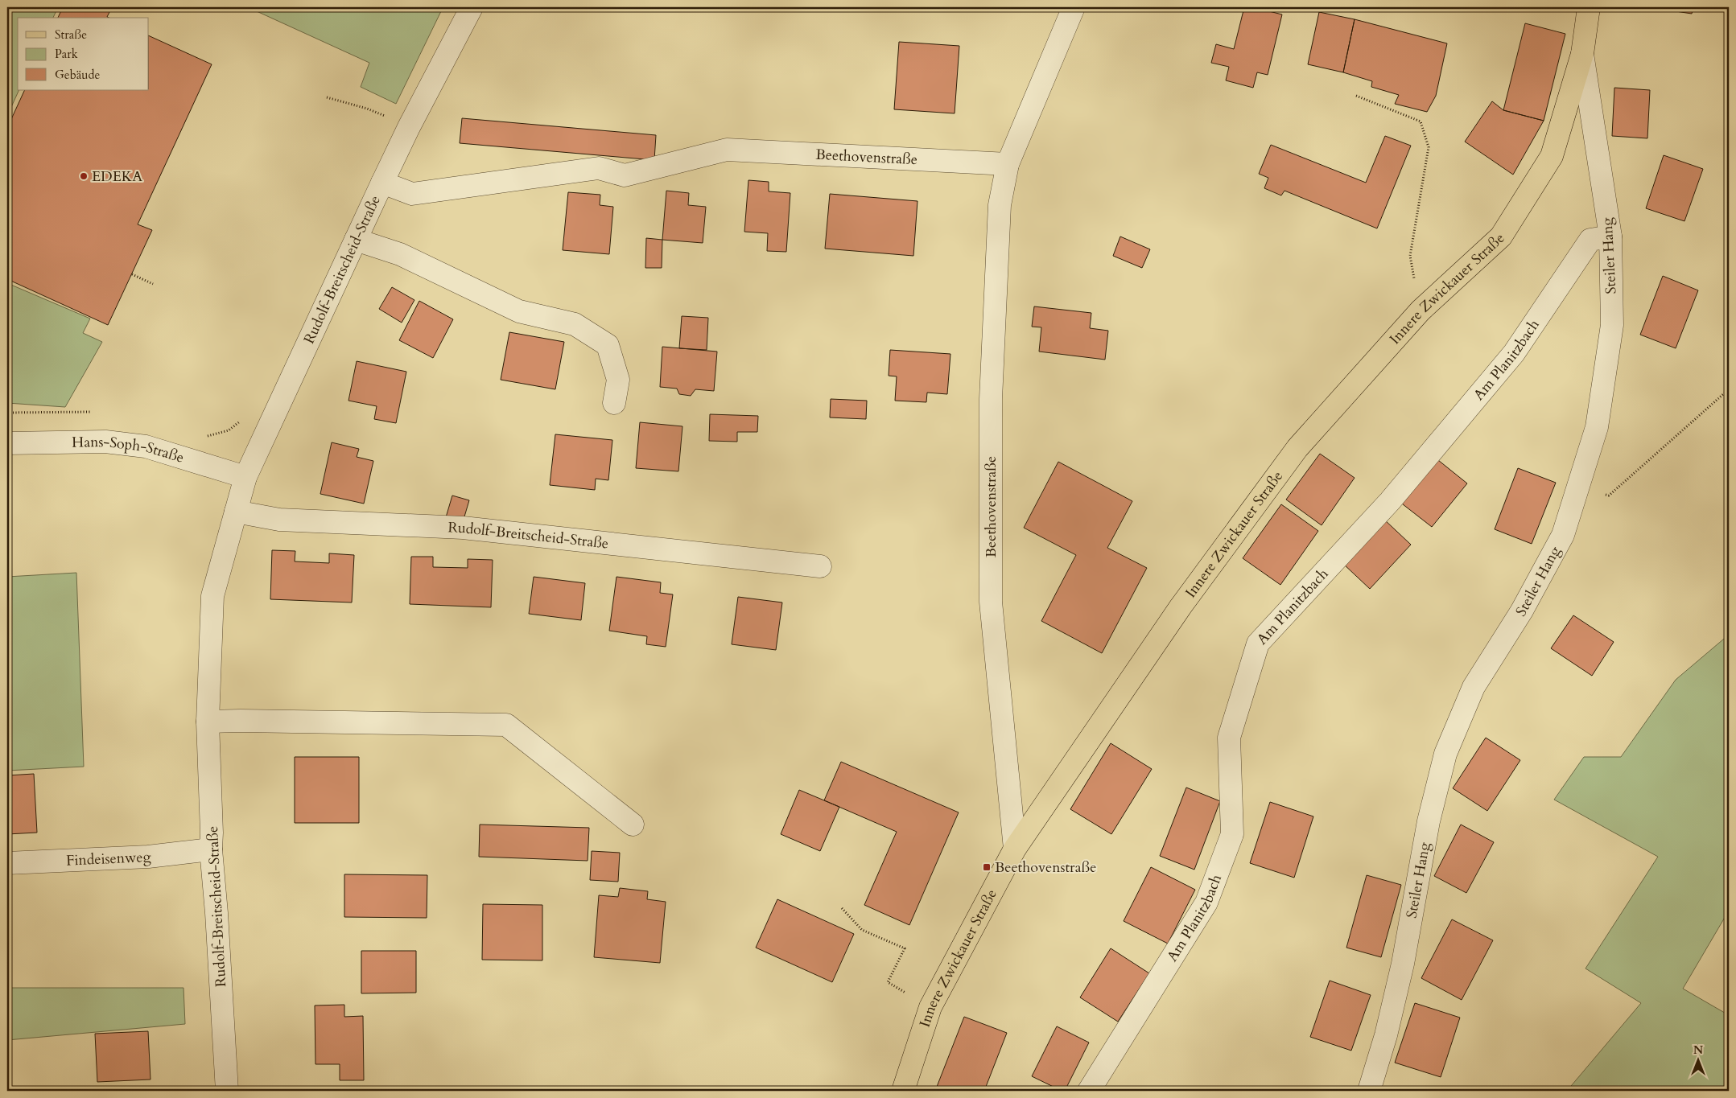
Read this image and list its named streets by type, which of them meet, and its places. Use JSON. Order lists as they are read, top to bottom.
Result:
{
  "streets": {
    "main road": ["Innere Zwickauer Straße"],
    "street": [
      "Beethovenstraße",
      "Steiler Hang",
      "Rudolf-Breitscheid-Straße",
      "Am Planitzbach",
      "Hans-Soph-Straße",
      "Findeisenweg"
    ]
  },
  "crossings": [
    ["Beethovenstraße", "Rudolf-Breitscheid-Straße"],
    ["Beethovenstraße", "Innere Zwickauer Straße"],
    ["Steiler Hang", "Innere Zwickauer Straße"],
    ["Steiler Hang", "Am Planitzbach"],
    ["Rudolf-Breitscheid-Straße", "Hans-Soph-Straße"],
    ["Rudolf-Breitscheid-Straße", "Findeisenweg"]
  ],
  "places": {
    "other": ["EDEKA"],
    "transit": ["Beethovenstraße"]
  },
  "legend": ["Straße", "Park", "Gebäude"],
  "north": "top"
}
